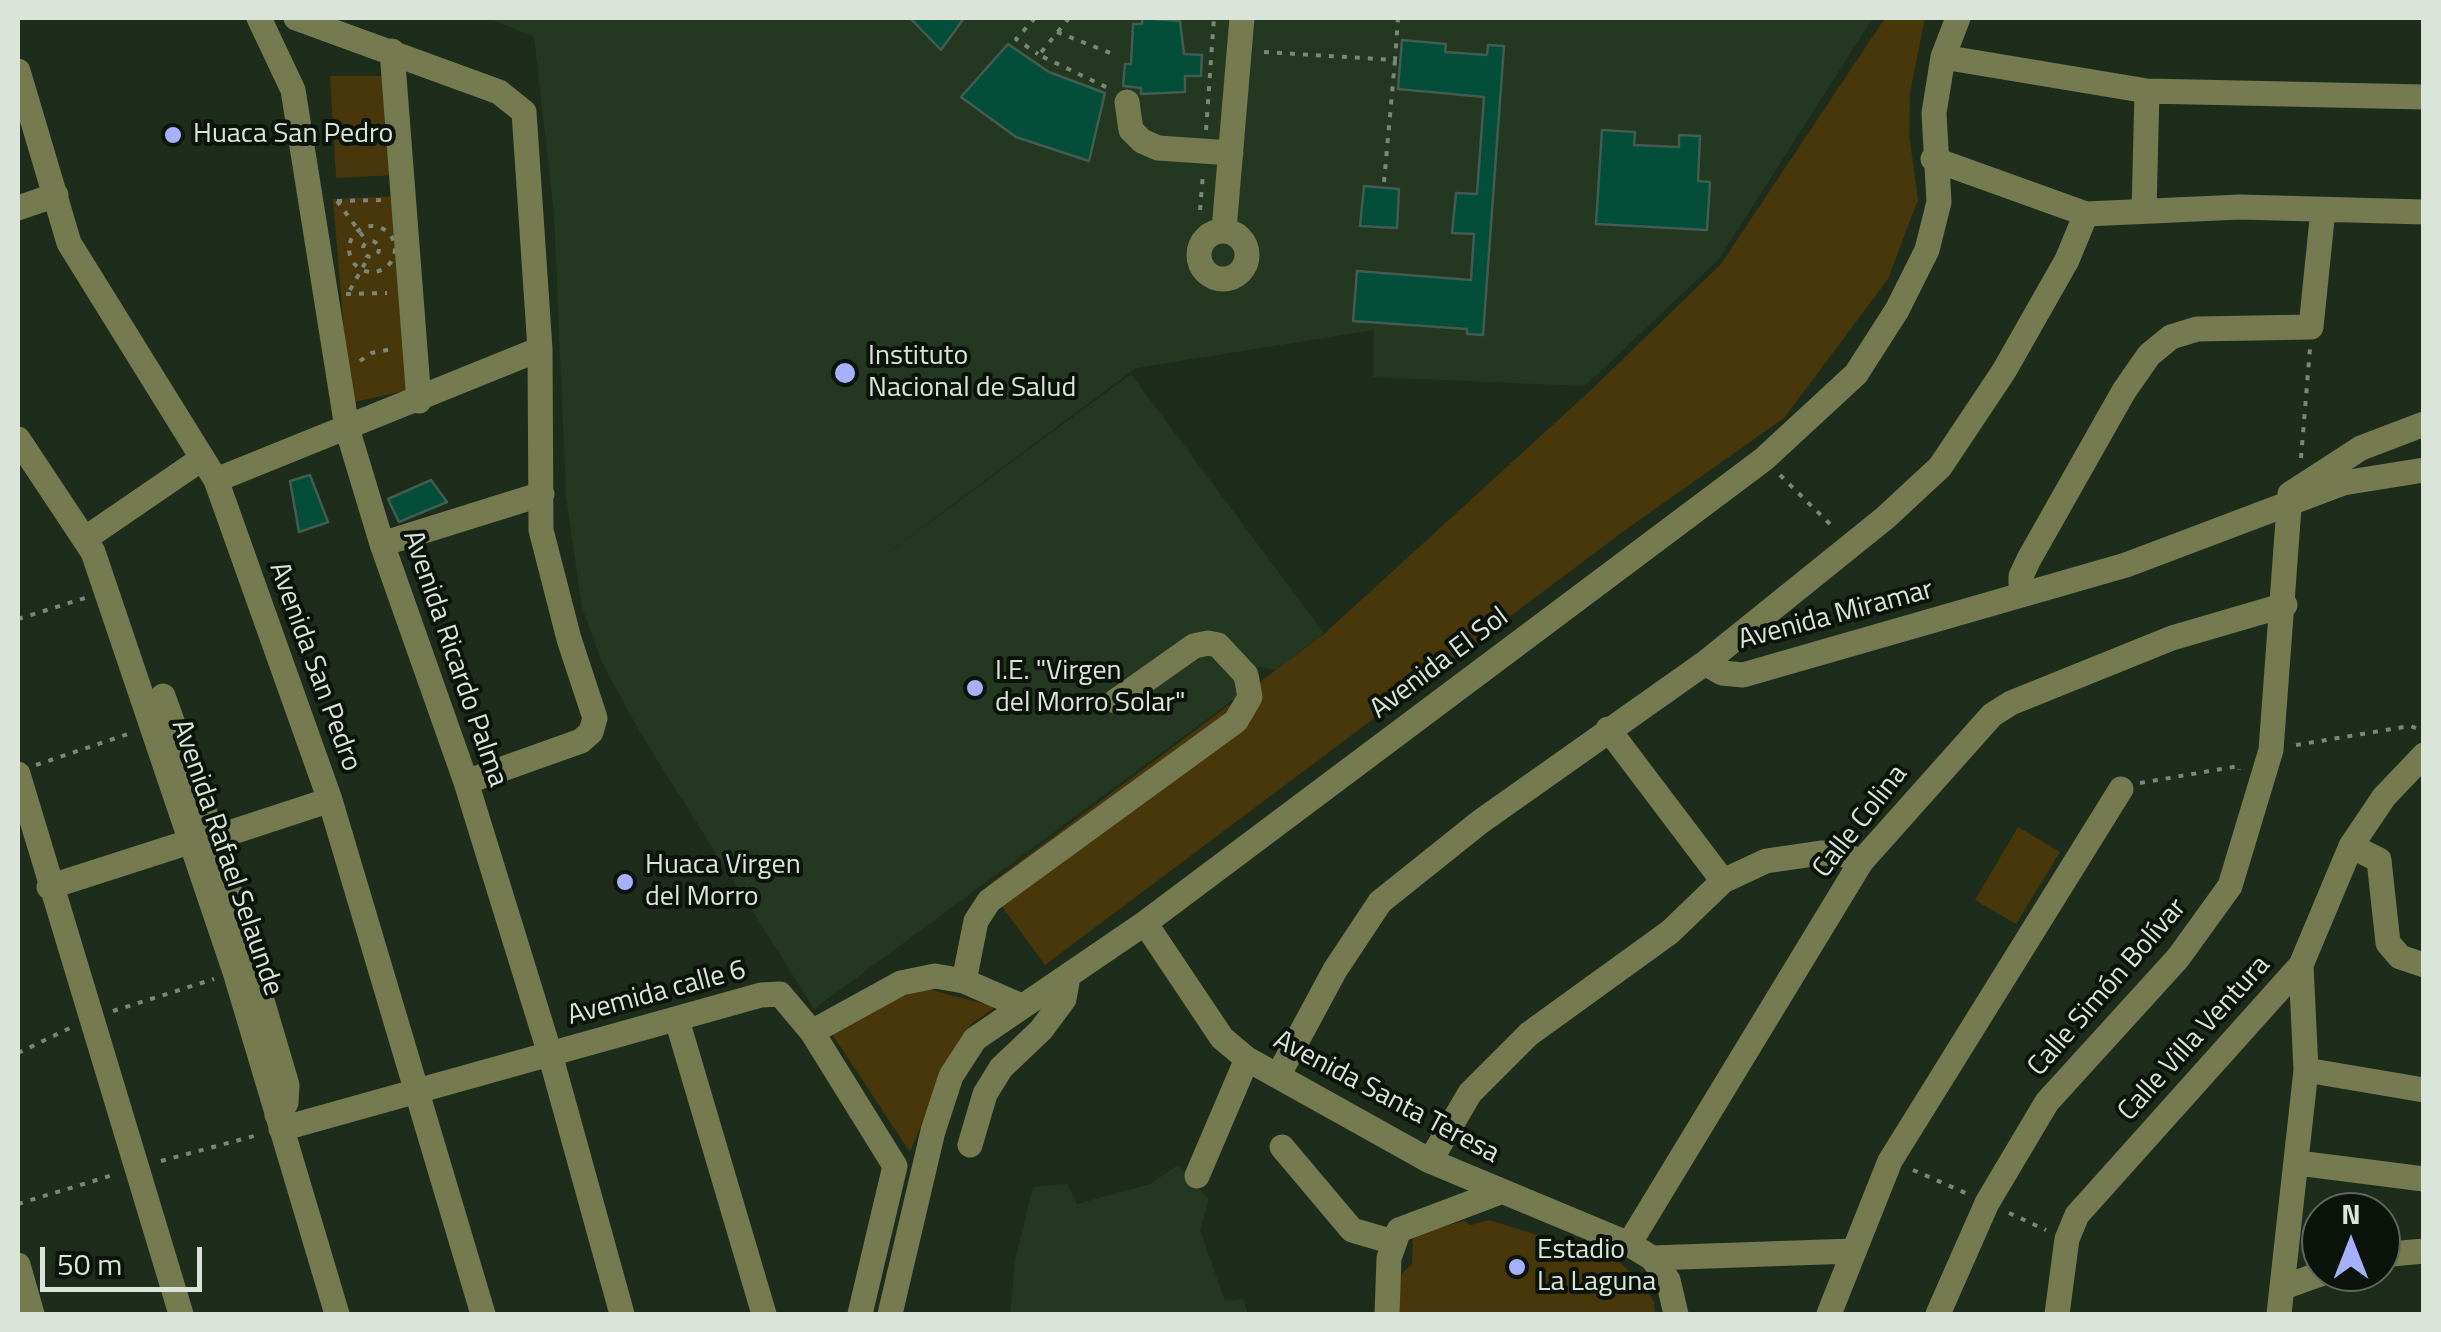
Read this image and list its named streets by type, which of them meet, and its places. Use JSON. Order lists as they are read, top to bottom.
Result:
{
  "streets": {
    "street": [
      "Avenida Miramar",
      "Avenida Ricardo Palma",
      "Avenida El Sol",
      "Avenida San Pedro",
      "Calle Colina",
      "Avenida Rafael Selaunde",
      "Calle Simón Bolívar",
      "Avemida calle 6",
      "Calle Villa Ventura",
      "Avenida Santa Teresa"
    ]
  },
  "crossings": [
    ["Avenida Miramar", "Calle Simón Bolívar"],
    ["Avenida Miramar", "Avenida Santa Teresa"],
    ["Avenida Ricardo Palma", "Avemida calle 6"],
    ["Avenida El Sol", "Avenida Santa Teresa"],
    ["Avenida San Pedro", "Avemida calle 6"],
    ["Calle Colina", "Calle Simón Bolívar"],
    ["Calle Colina", "Avenida Santa Teresa"],
    ["Avenida Rafael Selaunde", "Avemida calle 6"]
  ],
  "places": [
    "Huaca San Pedro",
    "Instituto Nacional de Salud",
    "I.E. \"Virgen del Morro Solar\"",
    "Huaca Virgen del Morro",
    "Estadio La Laguna"
  ],
  "scale_bar": "50 m",
  "north": "top"
}
